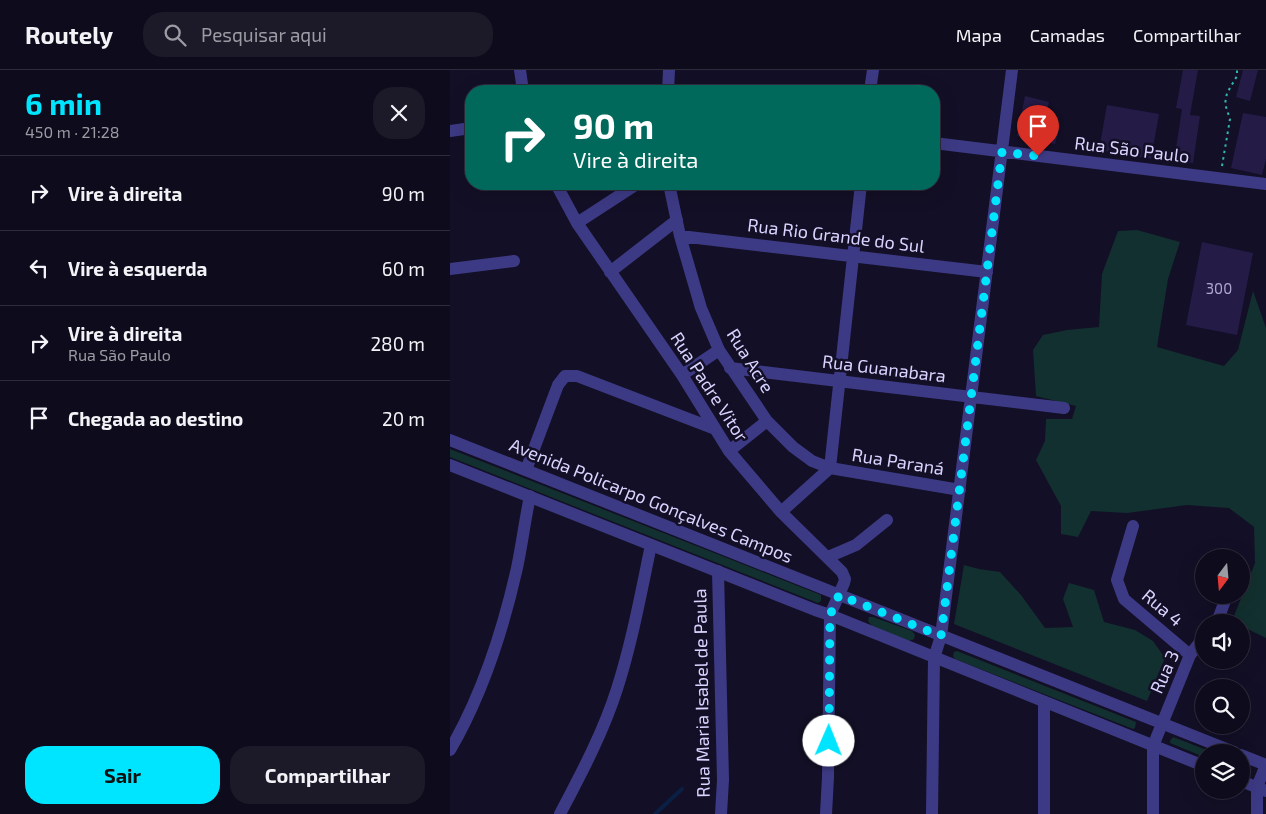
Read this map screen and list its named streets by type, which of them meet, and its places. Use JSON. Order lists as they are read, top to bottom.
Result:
{
  "streets": {
    "street": [
      "Rua São Paulo",
      "Rua Rio Grande do Sul",
      "Rua Acre",
      "Rua Guanabara",
      "Rua Padre Vitor",
      "Rua Paraná",
      "Avenida Policarpo Gonçalves Campos",
      "Rua 4",
      "Rua 3",
      "Rua Maria Isabel de Paula"
    ]
  },
  "crossings": [
    ["Rua Rio Grande do Sul", "Rua Acre"],
    ["Rua Acre", "Rua Guanabara"],
    ["Rua Acre", "Rua Paraná"],
    ["Rua Padre Vitor", "Avenida Policarpo Gonçalves Campos"],
    ["Avenida Policarpo Gonçalves Campos", "Rua 3"],
    ["Rua 4", "Rua 3"]
  ],
  "house_numbers": ["300"],
  "north": "bottom",
  "page": {
    "header": "Routely",
    "search": "Pesquisar aqui",
    "nav": ["Mapa", "Camadas", "Compartilhar"],
    "heading": ["6 min", "450 m · 21:28"],
    "turn": ["90 m", "Vire à direita"],
    "list": [
      {
        "name": "Vire à direita",
        "value": "90 m"
      },
      {
        "name": "Vire à esquerda",
        "value": "60 m"
      },
      {
        "name": "Vire à direita",
        "note": "Rua São Paulo",
        "value": "280 m"
      },
      {
        "name": "Chegada ao destino",
        "value": "20 m"
      }
    ],
    "buttons": ["Sair", "Compartilhar"]
  }
}
